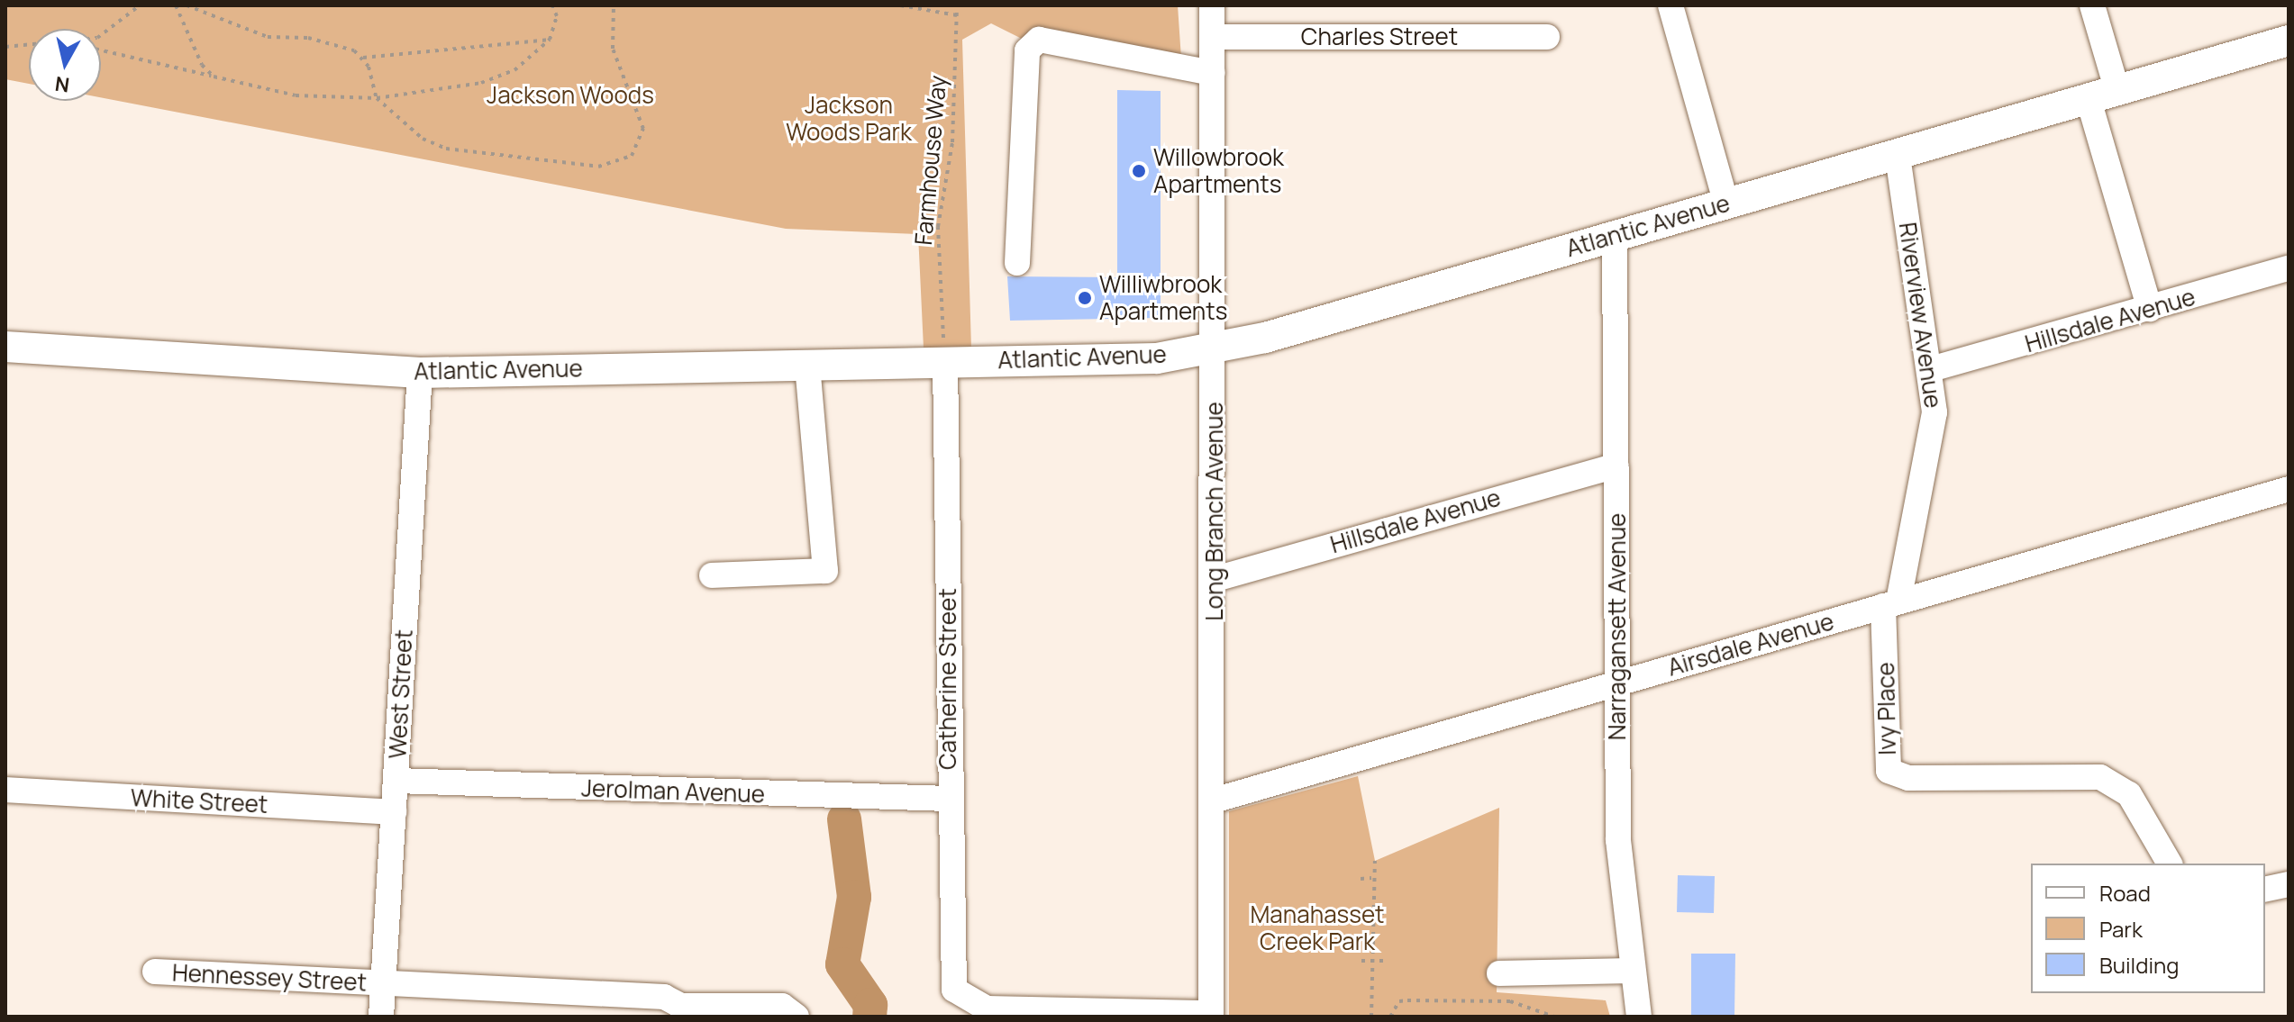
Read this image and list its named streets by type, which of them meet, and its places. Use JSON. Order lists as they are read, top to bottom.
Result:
{
  "streets": {
    "main road": ["Atlantic Avenue"],
    "street": [
      "Charles Street",
      "Riverview Avenue",
      "Hillsdale Avenue",
      "Long Branch Avenue",
      "Narragansett Avenue",
      "Airsdale Avenue",
      "Catherine Street",
      "West Street",
      "Ivy Place",
      "Jerolman Avenue",
      "White Street",
      "Hennessey Street"
    ],
    "path": ["Farmhouse Way"]
  },
  "crossings": [
    ["Charles Street", "Long Branch Avenue"],
    ["Farmhouse Way", "Atlantic Avenue"],
    ["Farmhouse Way", "Catherine Street"],
    ["Atlantic Avenue", "Riverview Avenue"],
    ["Atlantic Avenue", "Long Branch Avenue"],
    ["Atlantic Avenue", "Narragansett Avenue"],
    ["Atlantic Avenue", "Catherine Street"],
    ["Atlantic Avenue", "West Street"],
    ["Riverview Avenue", "Hillsdale Avenue"],
    ["Riverview Avenue", "Airsdale Avenue"],
    ["Riverview Avenue", "Ivy Place"],
    ["Hillsdale Avenue", "Long Branch Avenue"],
    ["Hillsdale Avenue", "Narragansett Avenue"],
    ["Long Branch Avenue", "Airsdale Avenue"],
    ["Long Branch Avenue", "Catherine Street"],
    ["Narragansett Avenue", "Airsdale Avenue"],
    ["Airsdale Avenue", "Ivy Place"],
    ["Catherine Street", "Jerolman Avenue"],
    ["West Street", "Jerolman Avenue"],
    ["West Street", "White Street"],
    ["West Street", "Hennessey Street"]
  ],
  "parks": ["Jackson Woods", "Jackson Woods Park", "Manahasset Creek Park"],
  "places": ["Willowbrook Apartments", "Williwbrook Apartments"],
  "legend": ["Road", "Park", "Building"],
  "north": "bottom"
}
